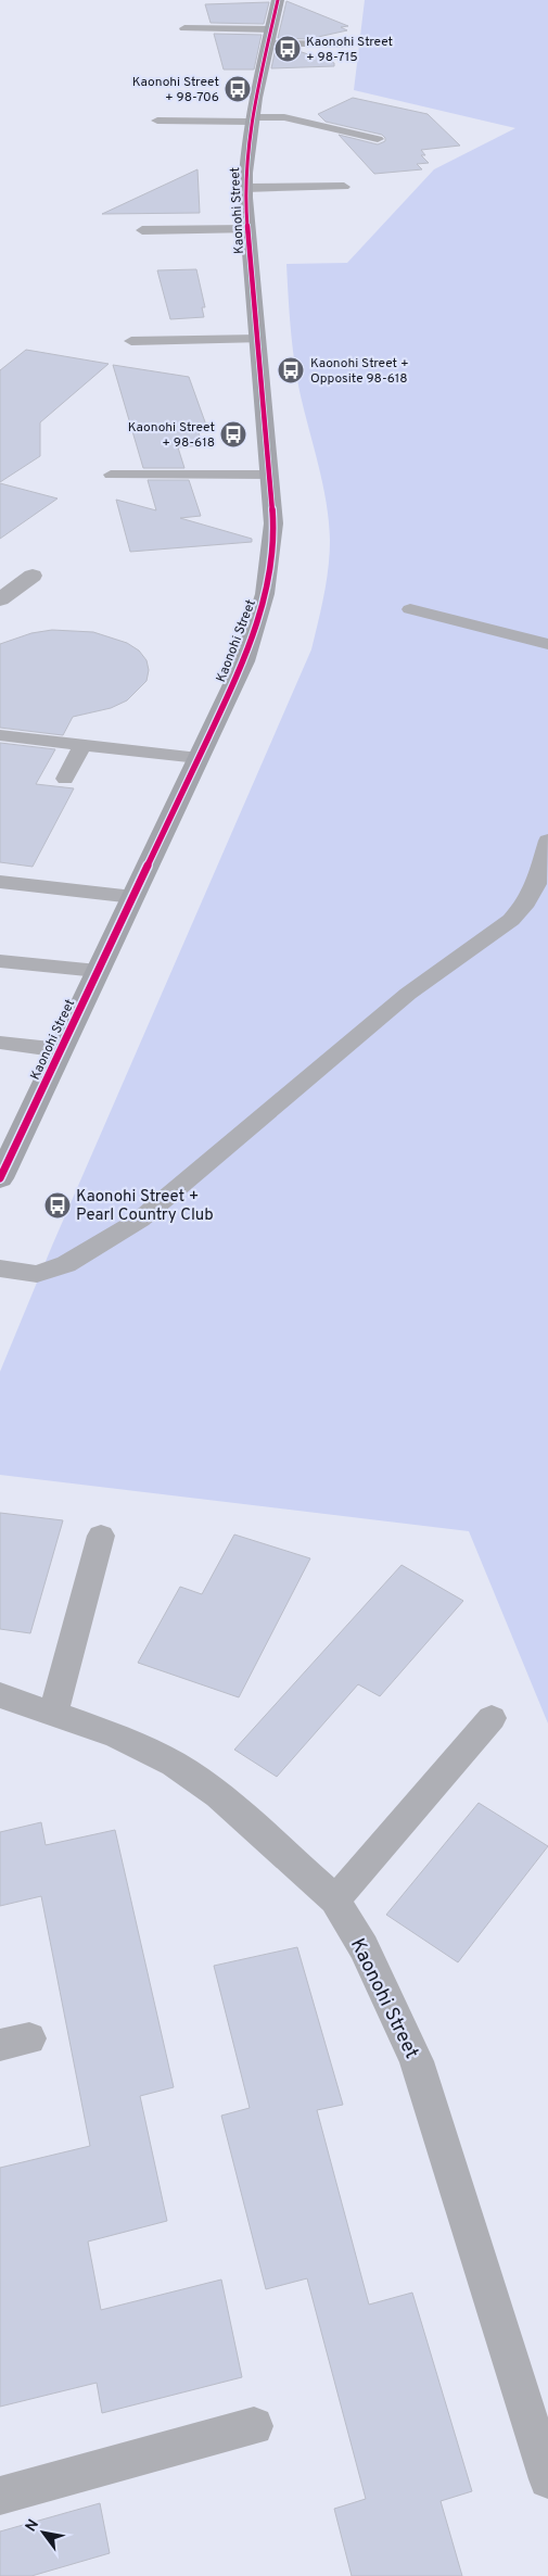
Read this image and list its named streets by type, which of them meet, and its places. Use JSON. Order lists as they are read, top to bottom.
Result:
{
  "streets": {
    "street": ["Kaonohi Street"]
  },
  "places": {
    "bus stop": [
      "Kaonohi Street + 98-715",
      "Kaonohi Street + 98-706",
      "Kaonohi Street + Opposite 98-618",
      "Kaonohi Street + 98-618",
      "Kaonohi Street + Pearl Country Club"
    ]
  },
  "north": "top left"
}
